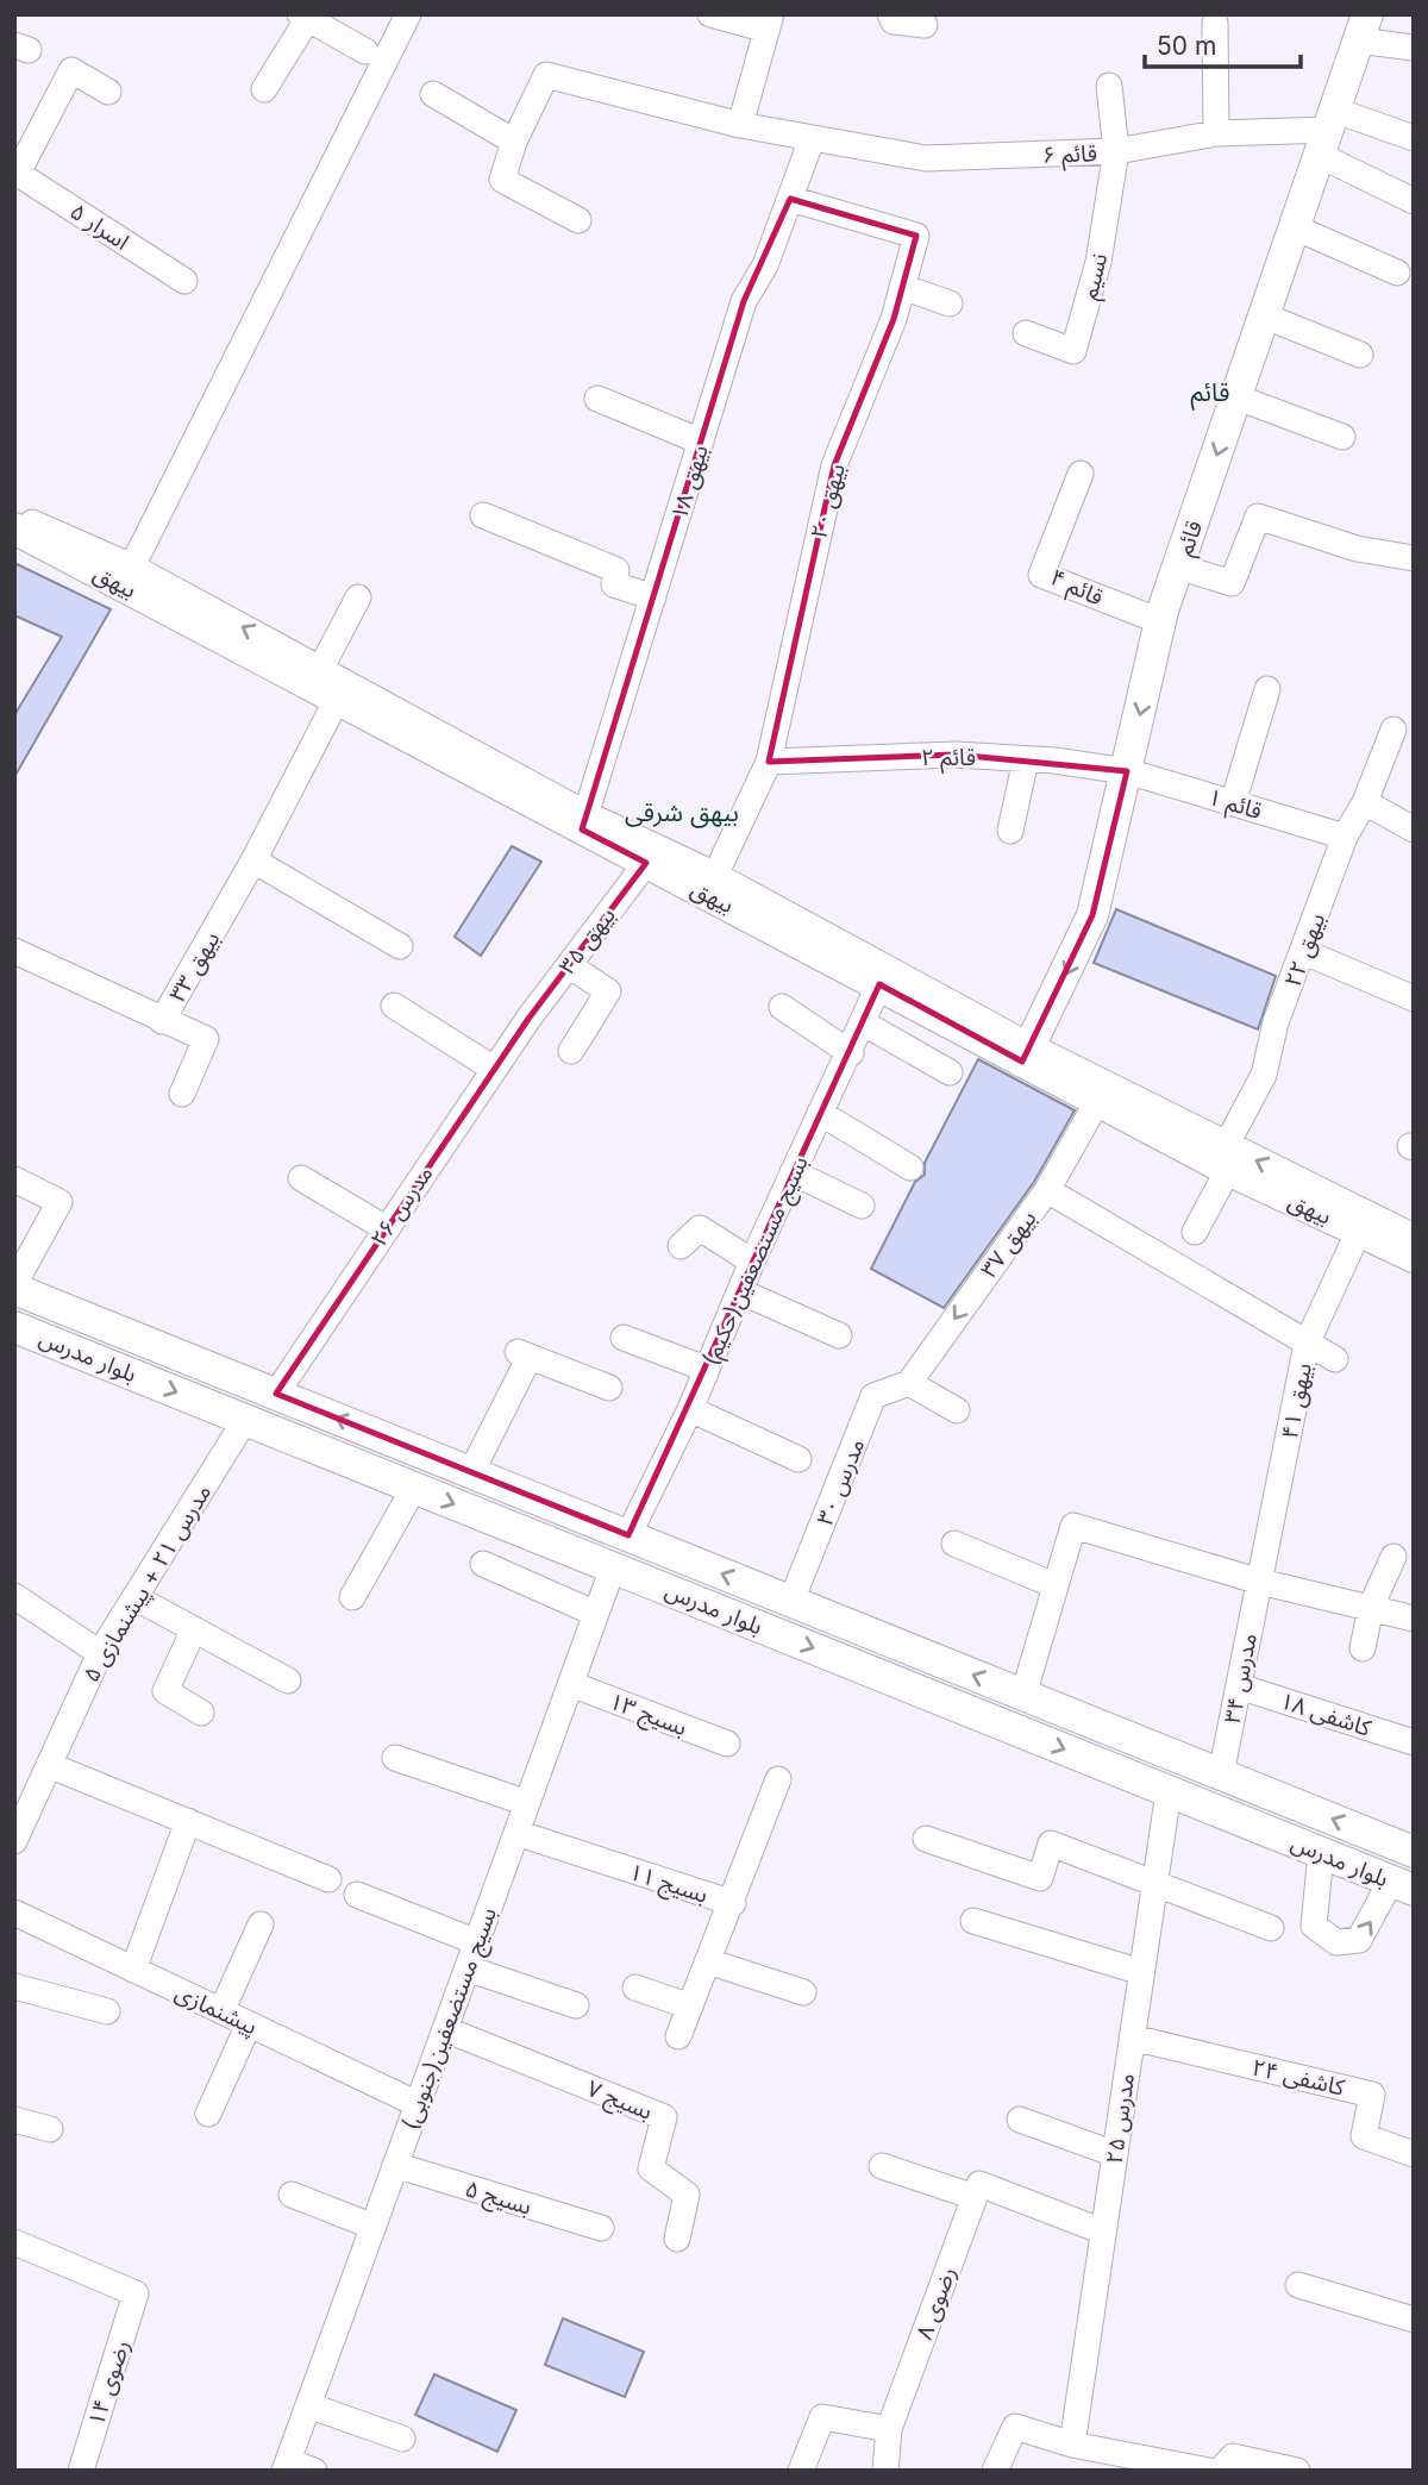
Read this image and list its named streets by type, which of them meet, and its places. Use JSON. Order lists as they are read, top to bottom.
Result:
{
  "streets": {
    "main road": ["قائم", "بیهق", "بلوار مدرس"],
    "street": [
      "قائم ۶",
      "اسرار ۵",
      "نسیم",
      "بیهق ۱۸",
      "بیهق ۲۰",
      "قائم ۴",
      "قائم ۲",
      "قائم ۱",
      "بیهق ۳۵",
      "بیهق ۲۲",
      "بیهق ۳۳",
      "مدرس ۲۶",
      "بیهق ۳۷",
      "بسیج مستضعفین(حکیم)",
      "بیهق ۴۱",
      "مدرس ۳۰",
      "مدرس ۲۱ + پیشنمازی ۵",
      "مدرس ۳۴",
      "بسیج ۱۳",
      "کاشفی ۱۸",
      "بسیج ۱۱",
      "پیشنمازی",
      "بسیج مستضعفین(جنوبی)",
      "کاشفی ۲۴",
      "بسیج ۷",
      "مدرس ۲۵",
      "بسیج ۵",
      "رضوی ۸",
      "رضوی ۱۴"
    ]
  },
  "crossings": [
    ["قائم ۶", "نسیم"],
    ["قائم ۶", "بیهق ۱۸"],
    ["قائم ۶", "قائم"],
    ["بیهق ۱۸", "بیهق ۲۰"],
    ["بیهق ۱۸", "بیهق"],
    ["بیهق ۲۰", "بیهق"],
    ["بیهق ۲۰", "قائم ۲"],
    ["قائم", "بیهق"],
    ["قائم", "قائم ۴"],
    ["قائم", "قائم ۲"],
    ["قائم", "قائم ۱"],
    ["بیهق", "بیهق ۳۵"],
    ["بیهق", "بیهق ۲۲"],
    ["بیهق", "بیهق ۳۳"],
    ["بیهق", "بیهق ۳۷"],
    ["بیهق", "بسیج مستضعفین(حکیم)"],
    ["بیهق", "بیهق ۴۱"],
    ["قائم ۲", "قائم ۱"],
    ["قائم ۱", "بیهق ۲۲"],
    ["بیهق ۳۵", "مدرس ۲۶"],
    ["مدرس ۲۶", "بلوار مدرس"],
    ["بیهق ۳۷", "مدرس ۳۰"],
    ["بسیج مستضعفین(حکیم)", "بلوار مدرس"],
    ["بلوار مدرس", "مدرس ۳۰"],
    ["بلوار مدرس", "مدرس ۲۱ + پیشنمازی ۵"],
    ["بلوار مدرس", "مدرس ۳۴"],
    ["بلوار مدرس", "بسیج مستضعفین(جنوبی)"],
    ["بلوار مدرس", "مدرس ۲۵"],
    ["بیهق ۴۱", "مدرس ۳۴"],
    ["مدرس ۳۴", "کاشفی ۱۸"],
    ["بسیج ۱۳", "بسیج مستضعفین(جنوبی)"],
    ["بسیج ۱۱", "بسیج مستضعفین(جنوبی)"],
    ["پیشنمازی", "بسیج مستضعفین(جنوبی)"],
    ["بسیج مستضعفین(جنوبی)", "بسیج ۷"],
    ["بسیج مستضعفین(جنوبی)", "بسیج ۵"],
    ["کاشفی ۲۴", "مدرس ۲۵"]
  ],
  "one_way": ["قائم", "بیهق ۳۷"],
  "districts": ["قائم", "بیهق شرقی"],
  "scale_bar": "50 m"
}
